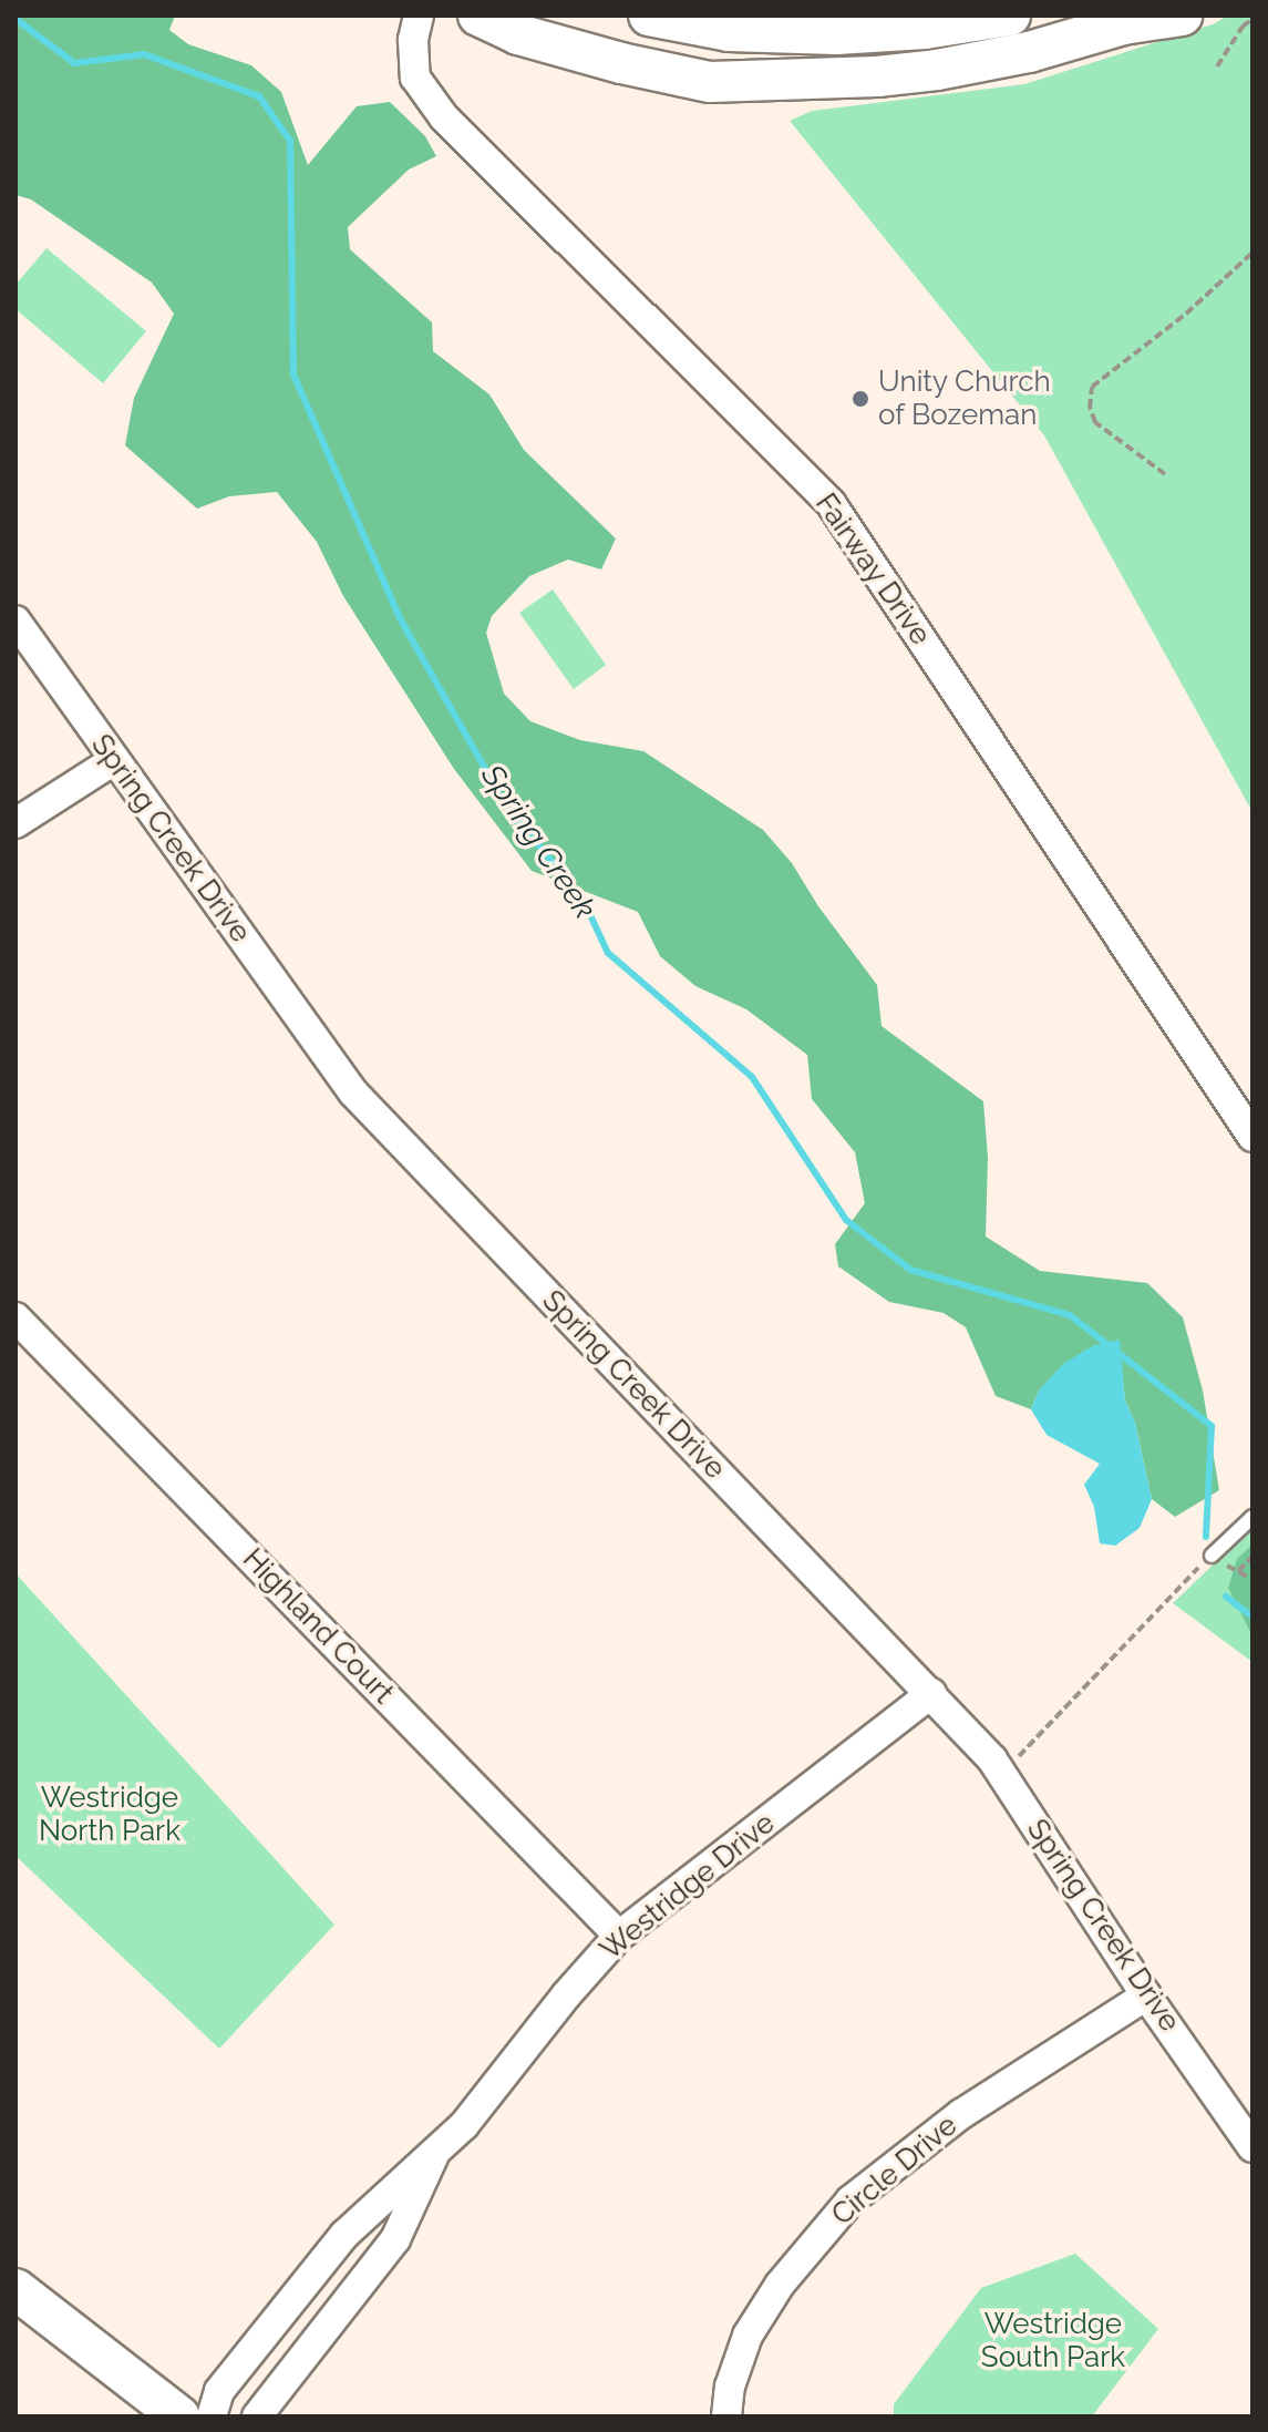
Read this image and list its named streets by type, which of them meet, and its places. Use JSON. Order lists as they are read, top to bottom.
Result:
{
  "streets": {
    "street": [
      "Fairway Drive",
      "Spring Creek Drive",
      "Highland Court",
      "Westridge Drive",
      "Circle Drive"
    ]
  },
  "crossings": [
    ["Spring Creek Drive", "Westridge Drive"],
    ["Spring Creek Drive", "Circle Drive"],
    ["Highland Court", "Westridge Drive"]
  ],
  "water": ["Spring Creek"],
  "parks": ["Westridge North Park", "Westridge South Park"],
  "places": ["Unity Church of Bozeman"]
}
